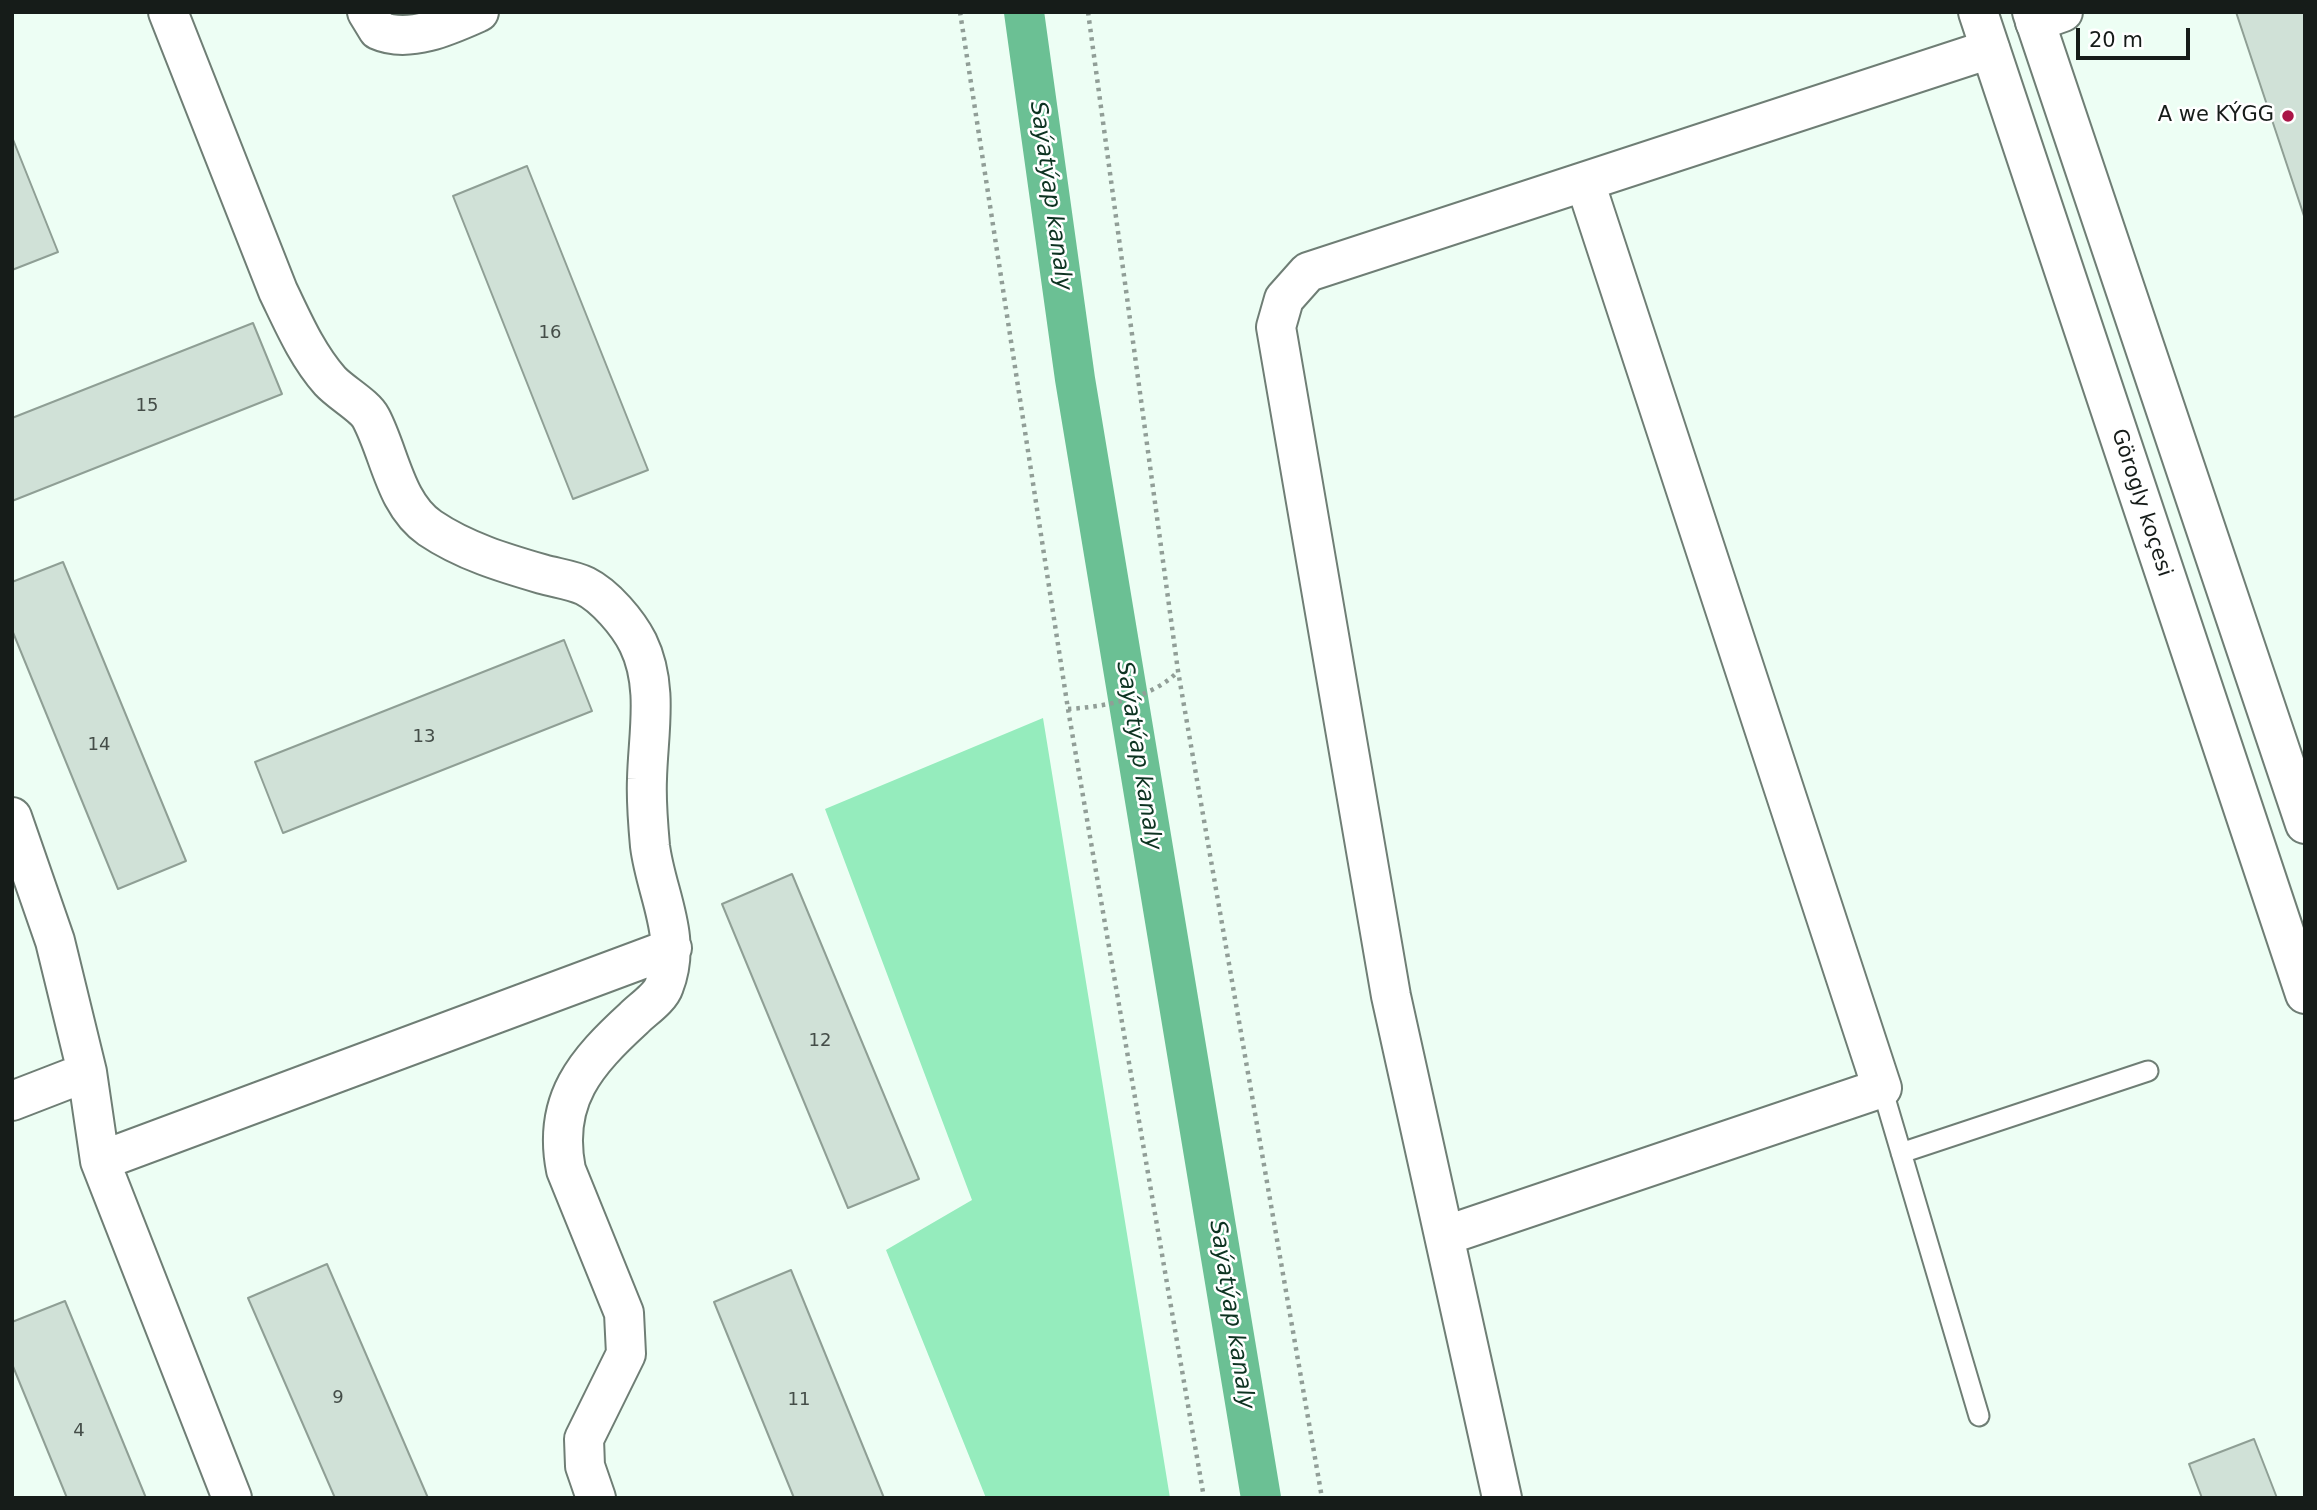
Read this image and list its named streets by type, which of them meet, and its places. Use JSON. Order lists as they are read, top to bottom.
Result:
{
  "streets": {
    "street": ["Görogly koçesi"]
  },
  "water": ["Saýatýap kanaly"],
  "places": ["A we KÝGG"],
  "house_numbers": [
    "16",
    "15",
    "13",
    "14",
    "12",
    "9",
    "11",
    "4"
  ],
  "scale_bar": "20 m"
}
